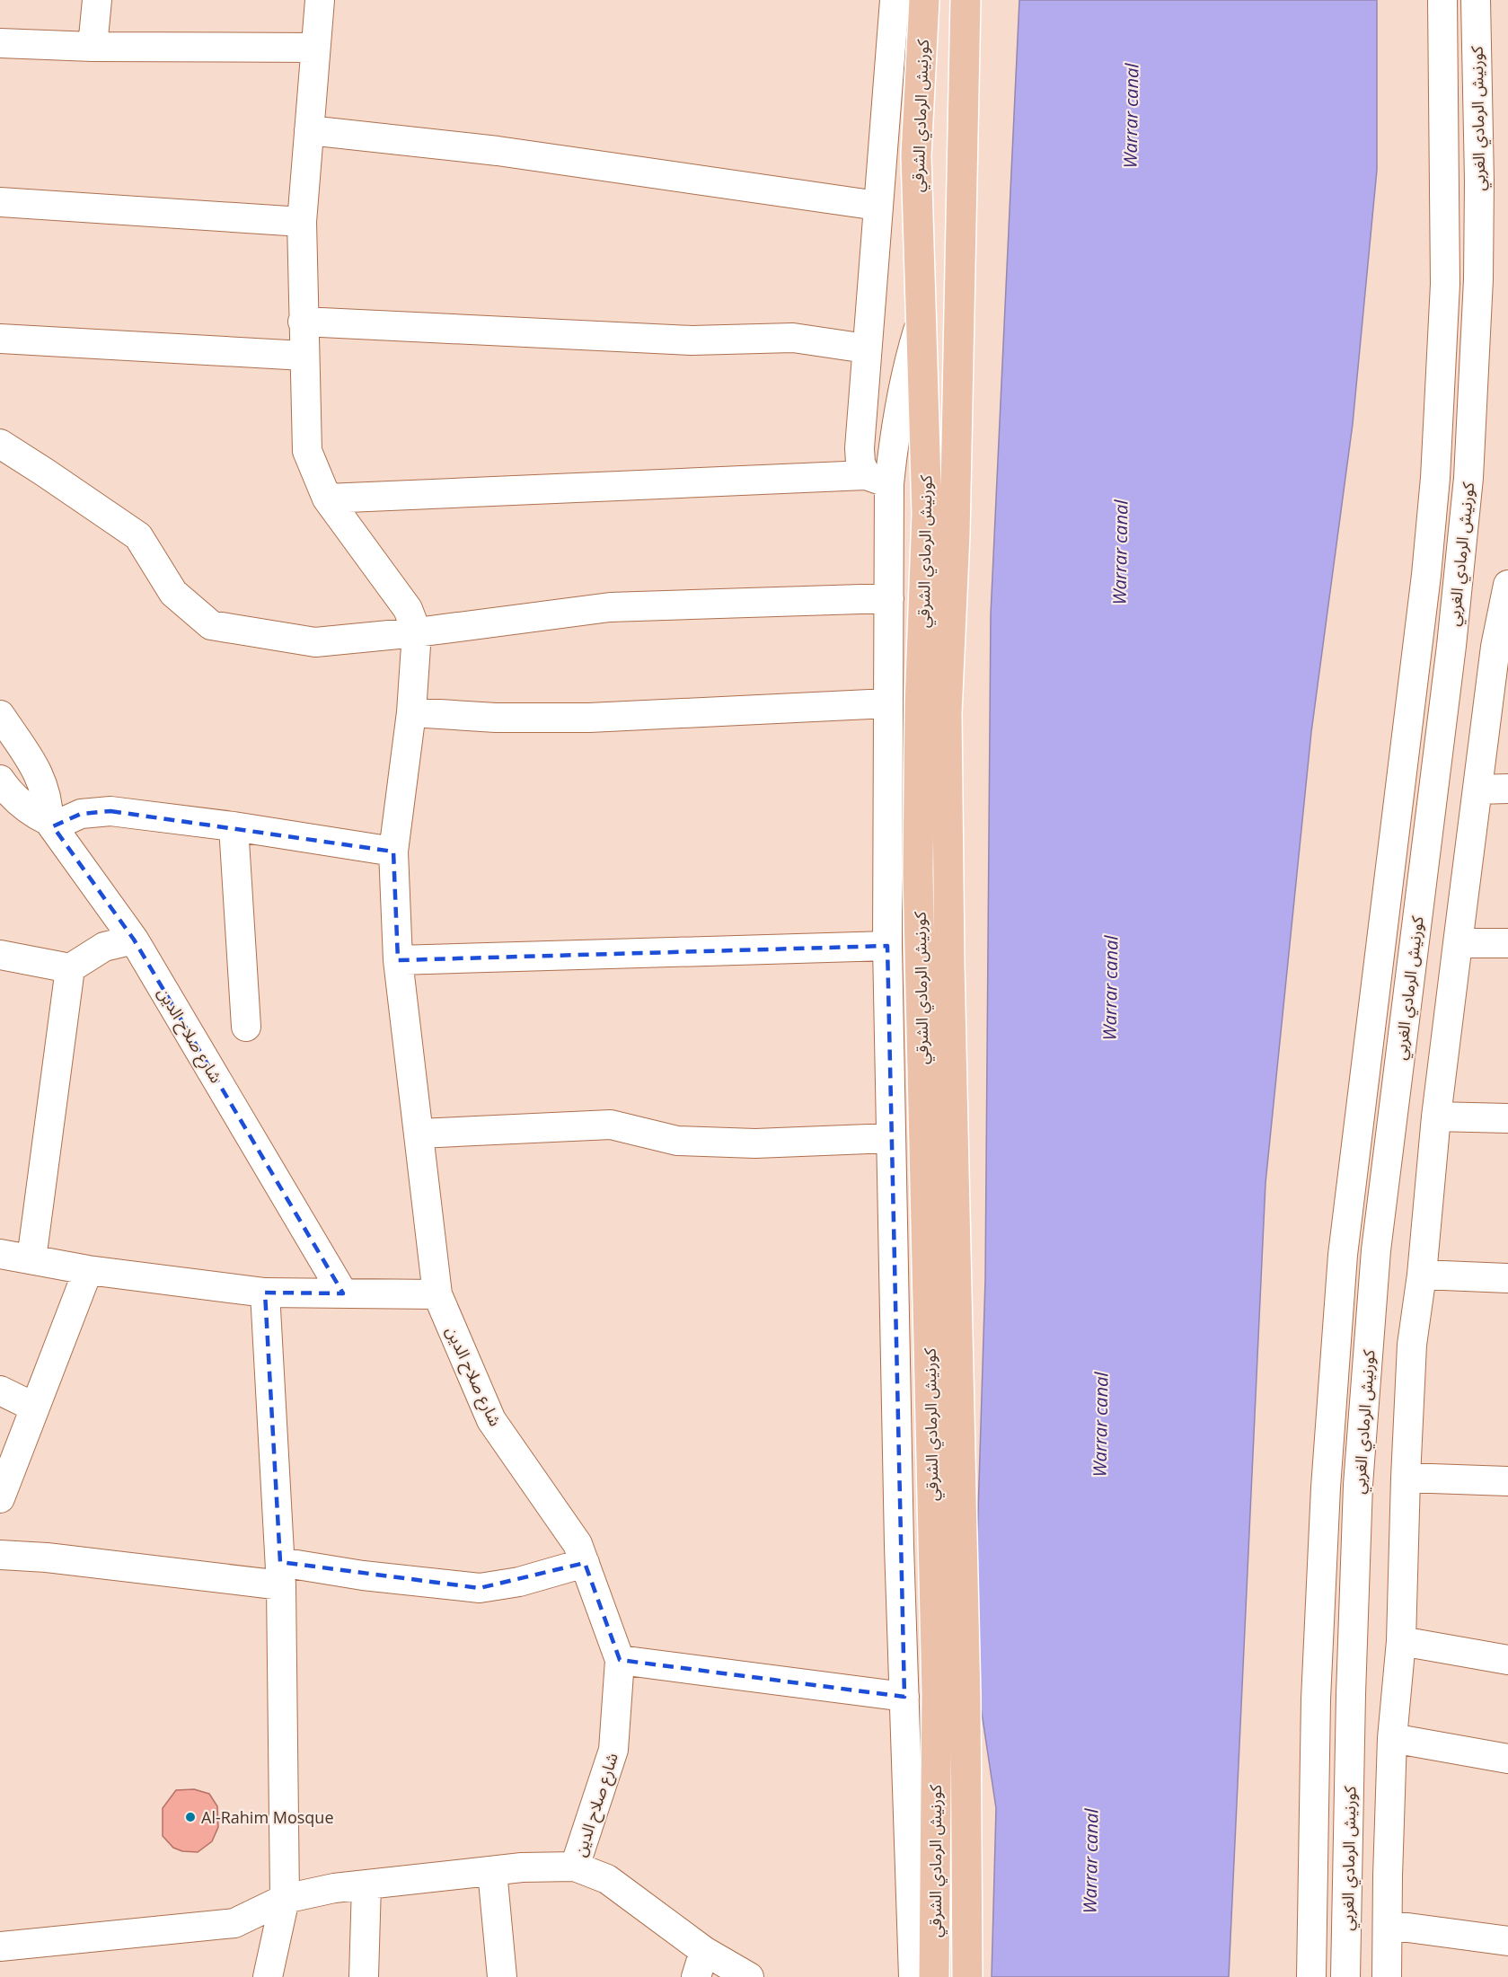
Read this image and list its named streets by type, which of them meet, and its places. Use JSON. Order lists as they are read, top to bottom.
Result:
{
  "streets": {
    "main road": ["كورنيش الرمادي الشرقي"],
    "street": ["كورنيش الرمادي الغربي", "شارع صلاح الدين"]
  },
  "water": ["Warrar canal"],
  "places": ["Al-Rahim Mosque"]
}
